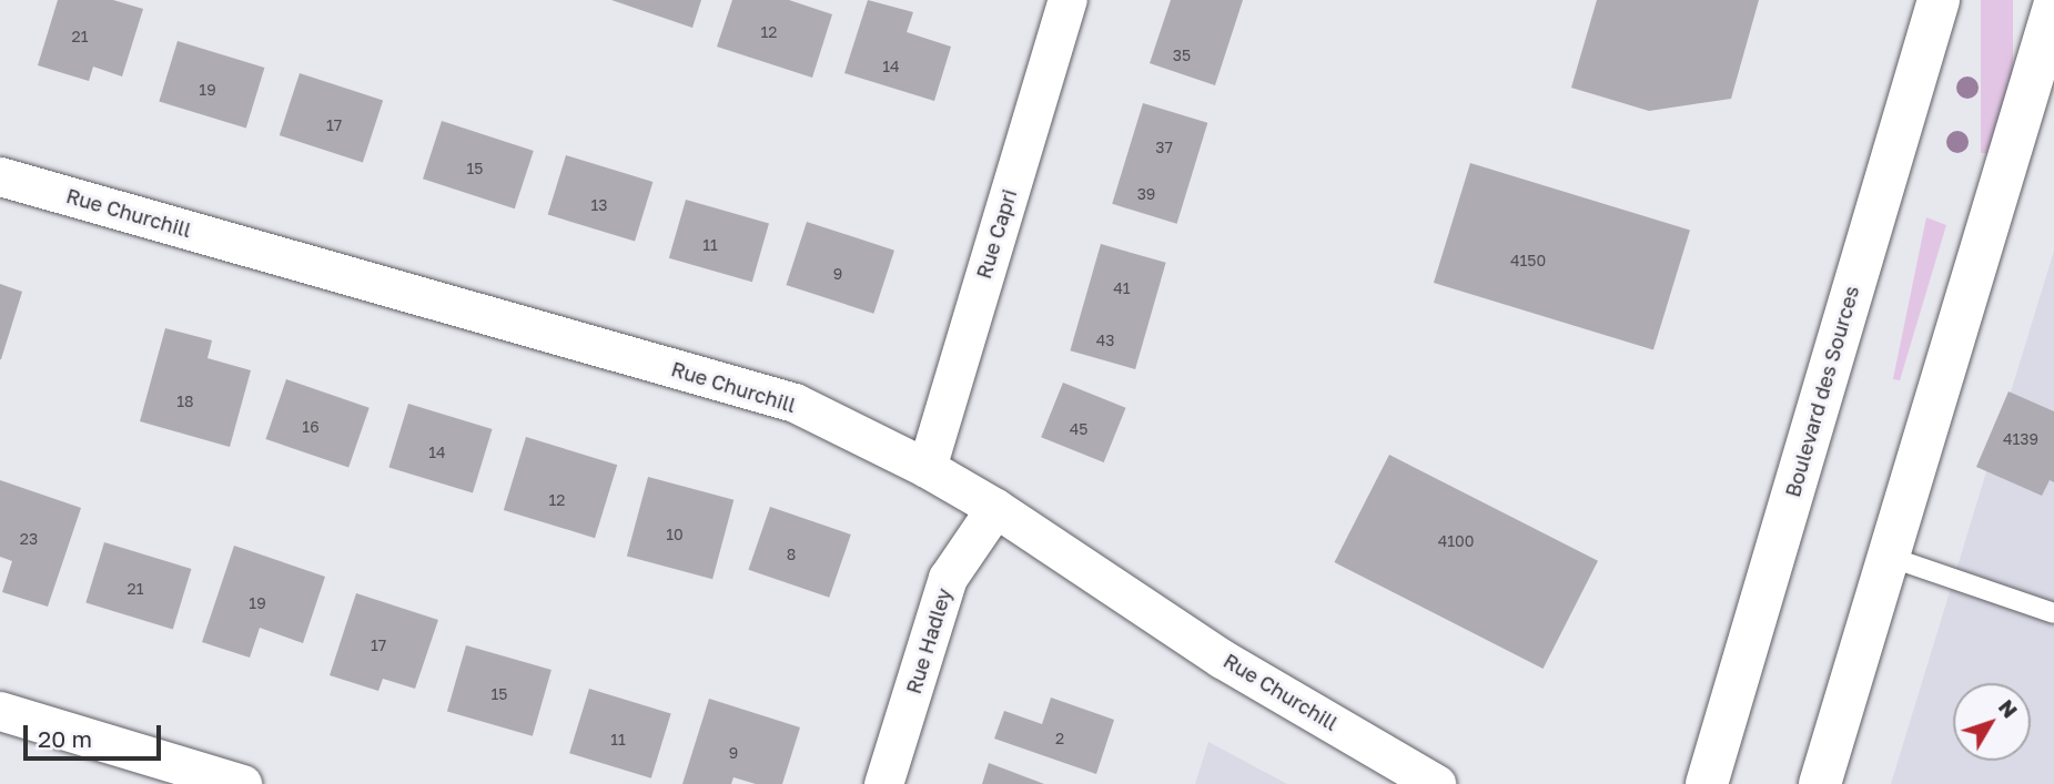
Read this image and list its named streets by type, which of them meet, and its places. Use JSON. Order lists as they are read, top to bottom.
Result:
{
  "streets": {
    "main road": ["Boulevard des Sources"],
    "street": ["Rue Churchill", "Rue Capri", "Rue Hadley"]
  },
  "crossings": [
    ["Rue Churchill", "Rue Capri"],
    ["Rue Churchill", "Rue Hadley"]
  ],
  "house_numbers": [
    "12",
    "21",
    "35",
    "14",
    "19",
    "17",
    "37",
    "15",
    "39",
    "13",
    "11",
    "4150",
    "9",
    "41",
    "43",
    "18",
    "16",
    "45",
    "4139",
    "14",
    "12",
    "10",
    "23",
    "4100",
    "8",
    "21",
    "19",
    "17",
    "15",
    "2",
    "11",
    "9"
  ],
  "scale_bar": "20 m",
  "north": "top right"
}
